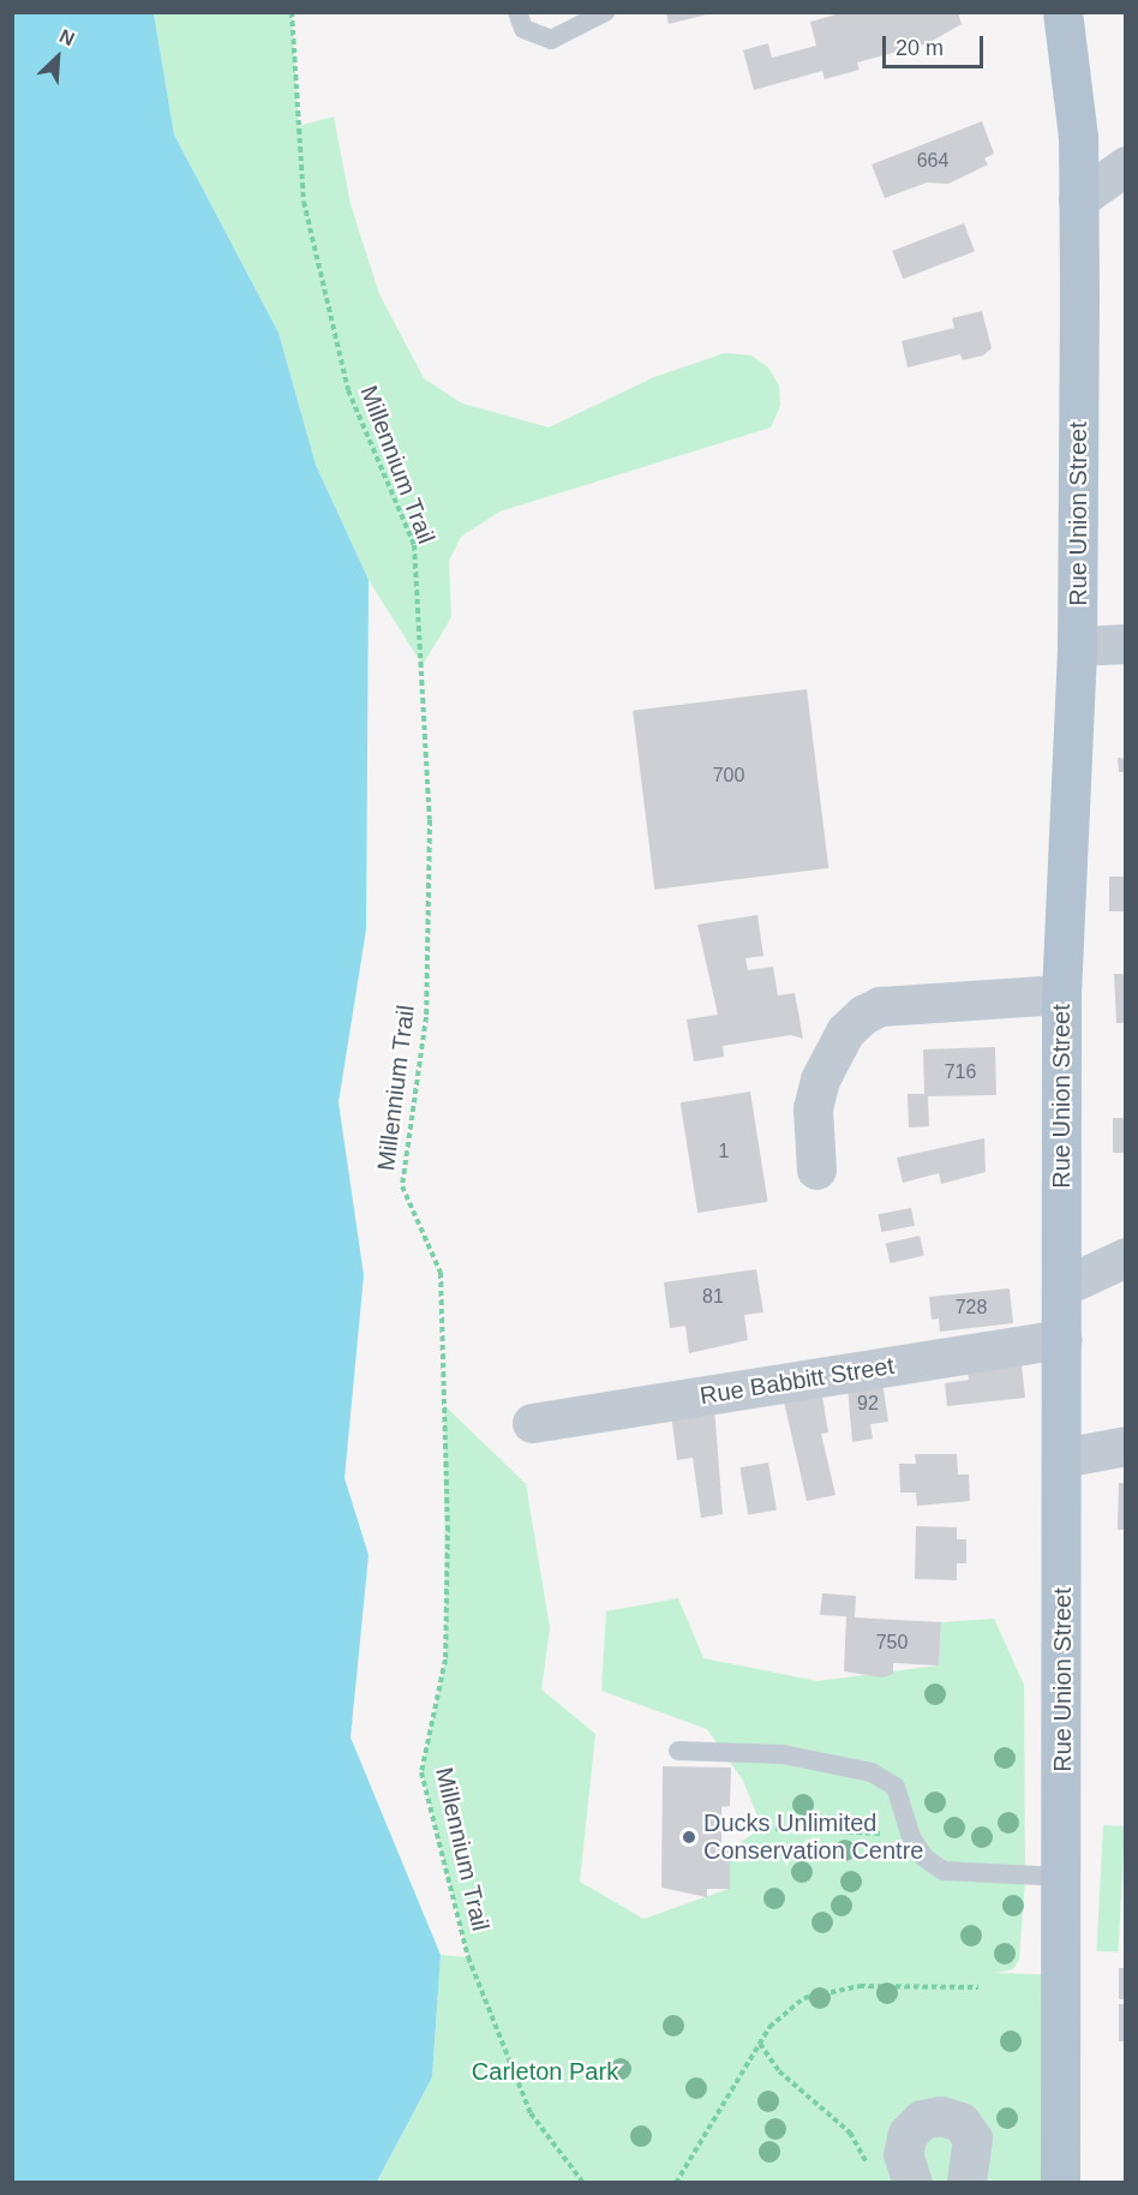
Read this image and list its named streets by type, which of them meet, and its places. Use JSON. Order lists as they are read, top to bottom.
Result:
{
  "streets": {
    "main road": ["Rue Union Street"],
    "street": ["Rue Babbitt Street"],
    "path": ["Millennium Trail"]
  },
  "crossings": [
    ["Rue Union Street", "Rue Babbitt Street"]
  ],
  "parks": ["Carleton Park"],
  "places": ["Ducks Unlimited Conservation Centre"],
  "house_numbers": [
    "664",
    "700",
    "716",
    "1",
    "81",
    "728",
    "92",
    "750"
  ],
  "scale_bar": "20 m",
  "north": "top right"
}
